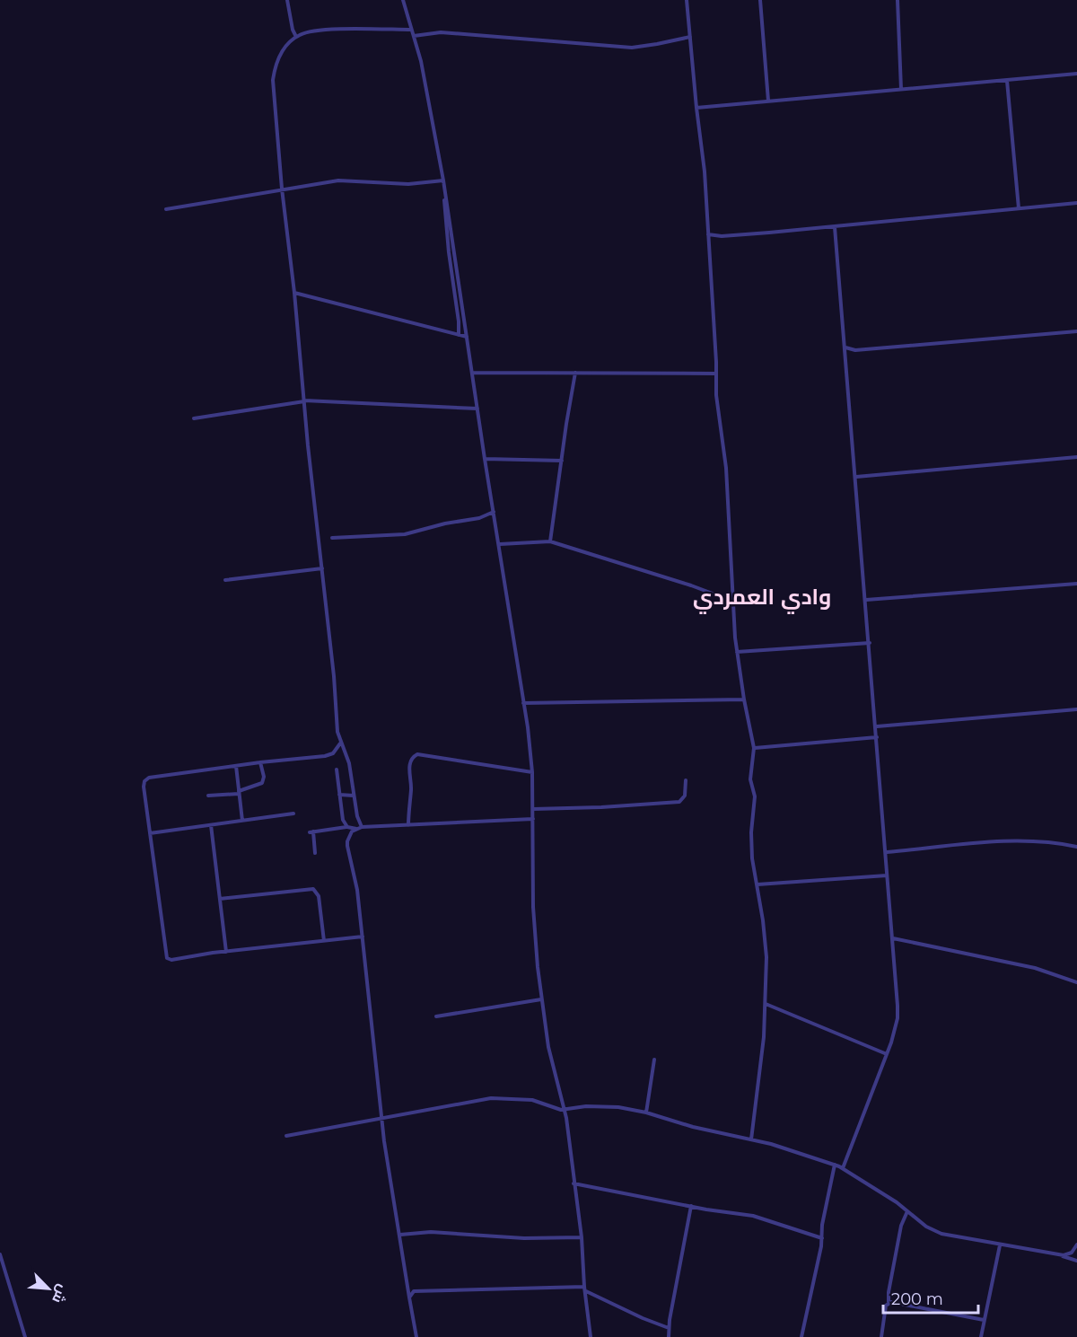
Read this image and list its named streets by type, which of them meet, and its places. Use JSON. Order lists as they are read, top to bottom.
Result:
{
  "districts": ["وادي العمردي"],
  "scale_bar": "200 m",
  "north": "bottom right"
}
